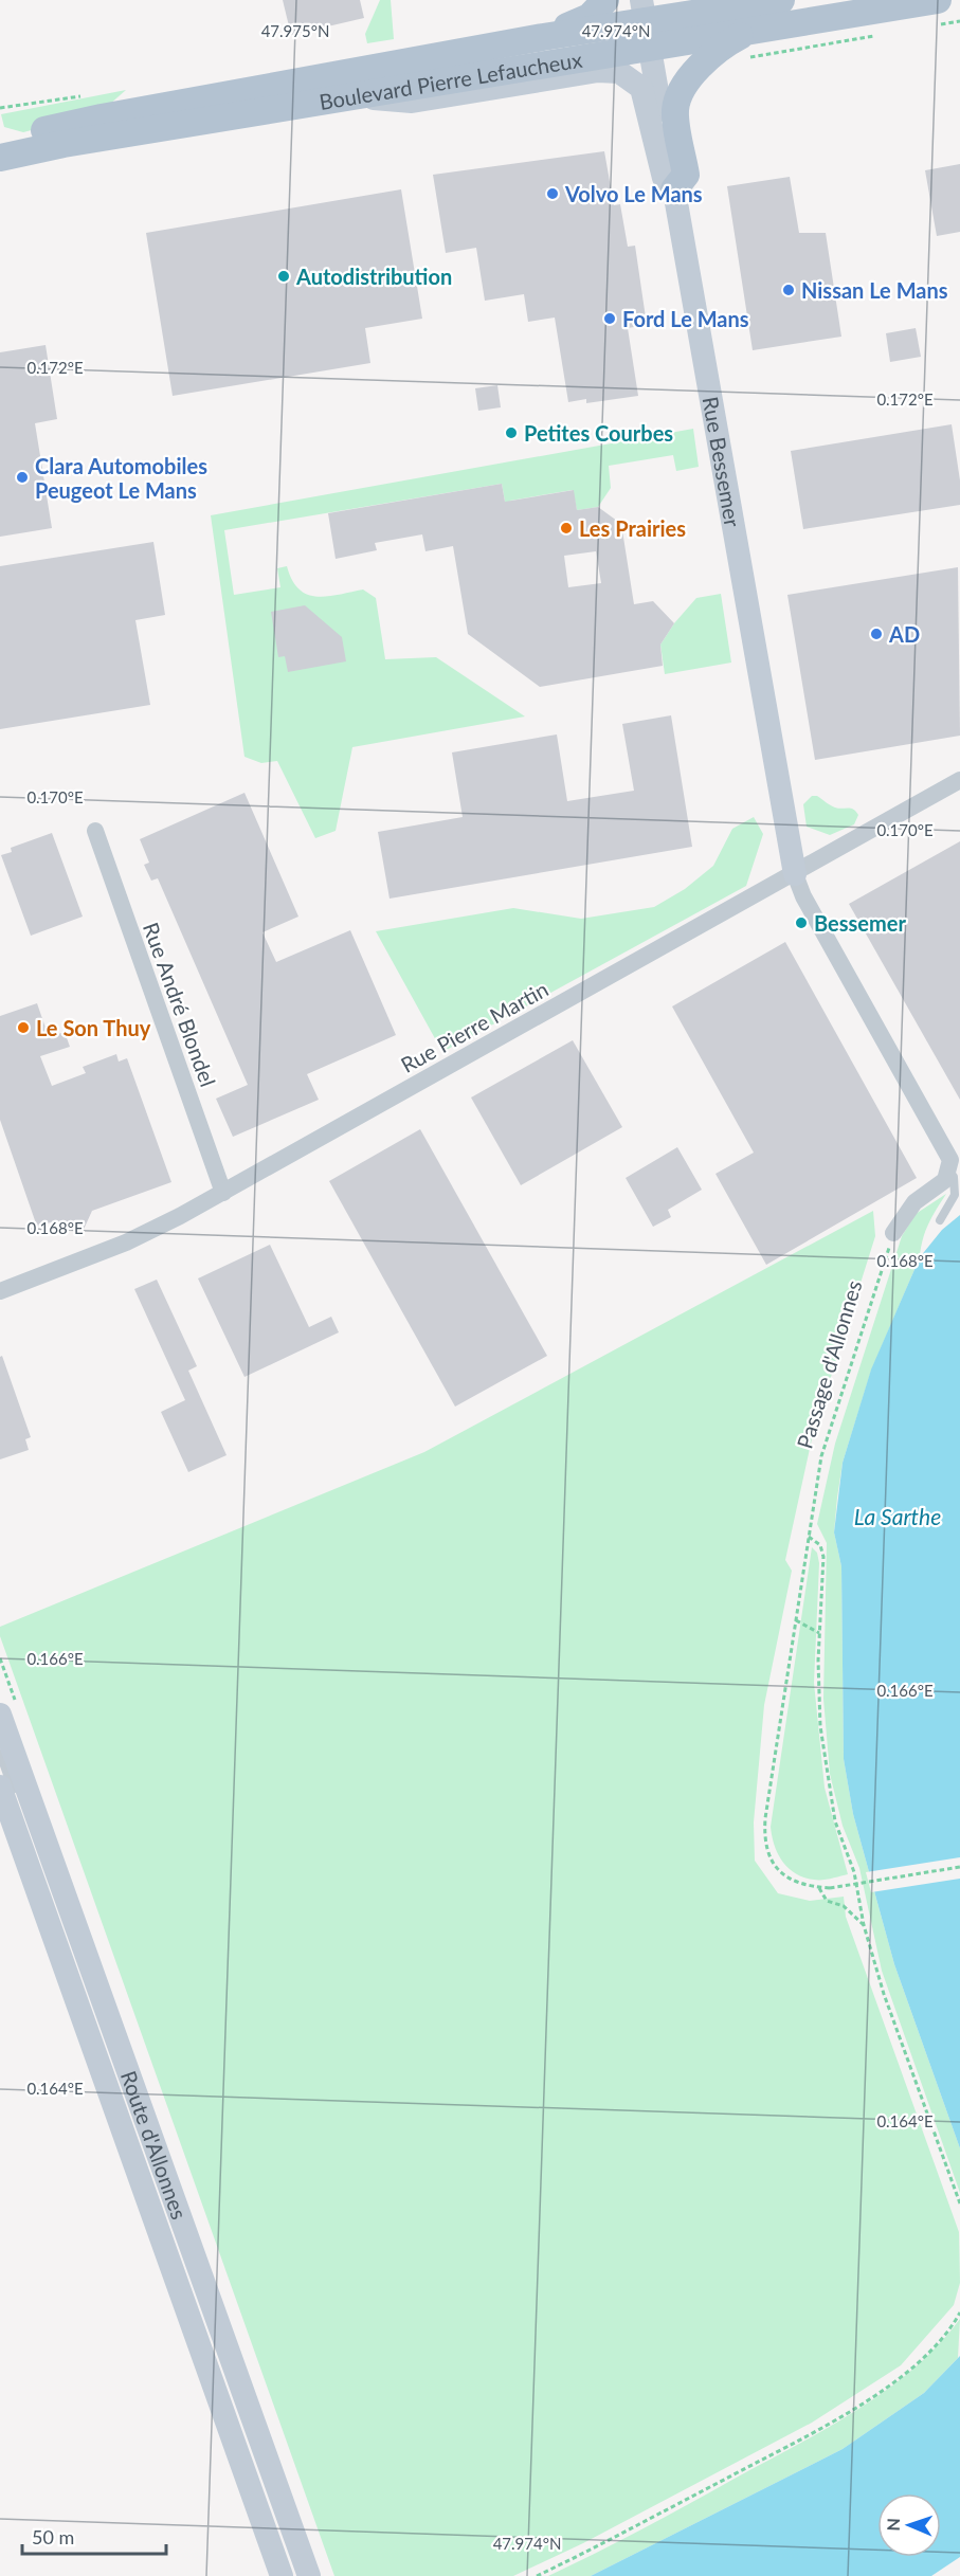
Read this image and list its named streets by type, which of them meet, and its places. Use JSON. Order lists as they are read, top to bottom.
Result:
{
  "streets": {
    "main road": ["Boulevard Pierre Lefaucheux", "Rue Bessemer", "Route d'Allonnes"],
    "street": ["Rue André Blondel", "Rue Pierre Martin"],
    "path": ["Passage d'Allonnes"]
  },
  "crossings": [
    ["Boulevard Pierre Lefaucheux", "Rue Bessemer"],
    ["Rue Bessemer", "Rue Pierre Martin"],
    ["Rue André Blondel", "Rue Pierre Martin"]
  ],
  "water": ["La Sarthe"],
  "places": [
    "Volvo Le Mans",
    "Autodistribution",
    "Nissan Le Mans",
    "Ford Le Mans",
    "Petites Courbes",
    "Clara Automobiles Peugeot Le Mans",
    "Les Prairies",
    "AD",
    "Bessemer",
    "Le Son Thuy"
  ],
  "scale_bar": "50 m",
  "north": "left",
  "coordinates": [
    "47.975°N",
    "47.974°N",
    "0.172°E",
    "0.170°E",
    "0.168°E",
    "0.166°E",
    "0.164°E"
  ]
}
